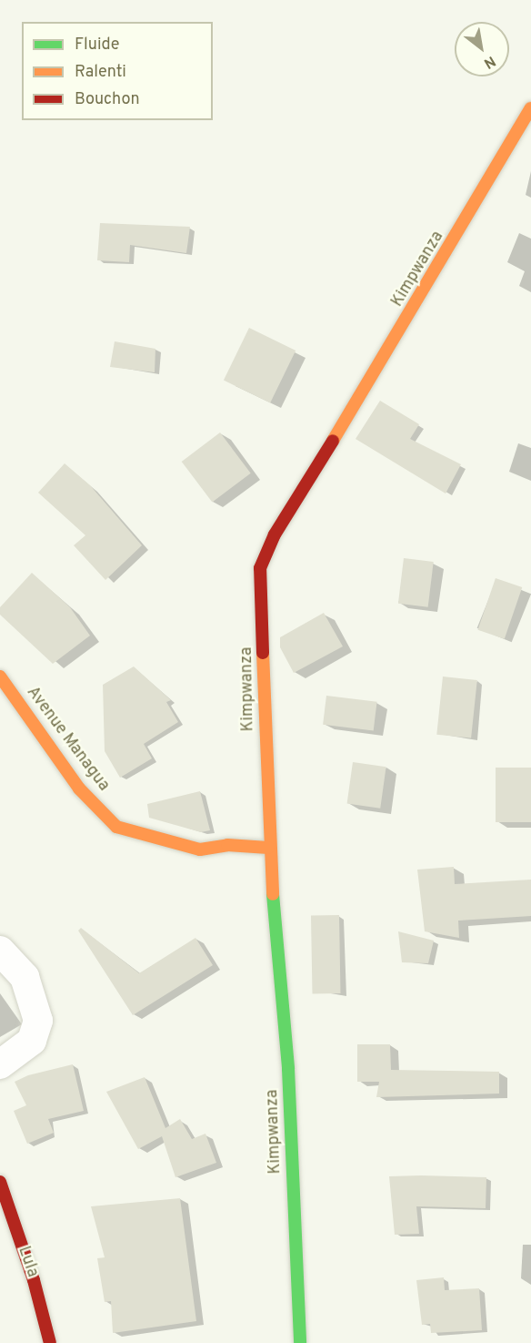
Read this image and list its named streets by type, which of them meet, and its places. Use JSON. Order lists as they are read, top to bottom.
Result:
{
  "streets": {
    "street": ["Kimpwanza", "Avenue Managua", "Lula"]
  },
  "crossings": [
    ["Kimpwanza", "Avenue Managua"]
  ],
  "legend": ["Fluide", "Ralenti", "Bouchon"],
  "north": "bottom right"
}
